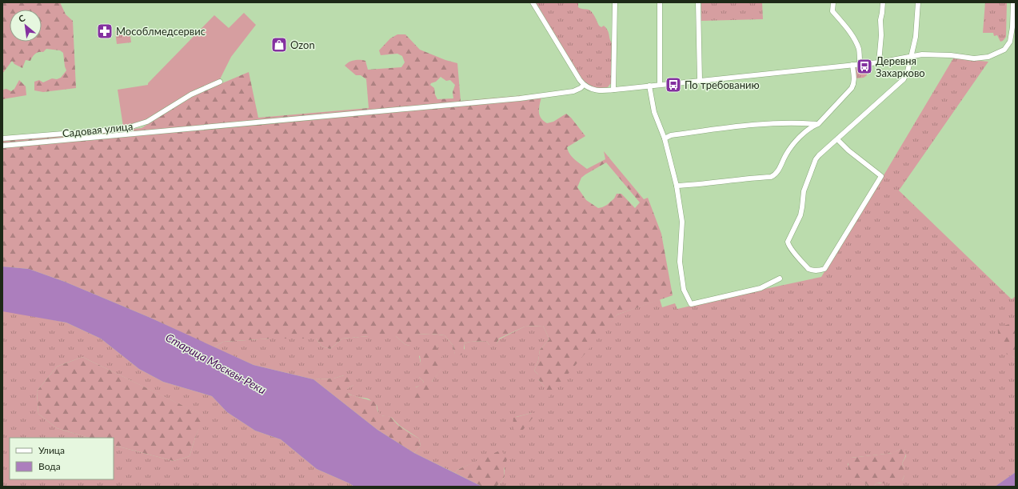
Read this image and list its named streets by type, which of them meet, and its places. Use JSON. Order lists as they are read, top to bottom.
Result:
{
  "streets": {
    "street": ["Садовая улица"]
  },
  "water": ["Старица Москвы-Реки"],
  "places": {
    "pharmacy": ["Мособлмедсервис"],
    "shop": ["Ozon"],
    "bus stop": ["Деревня Захарково", "По требованию"]
  },
  "legend": ["Улица", "Вода"],
  "north": "top left"
}
